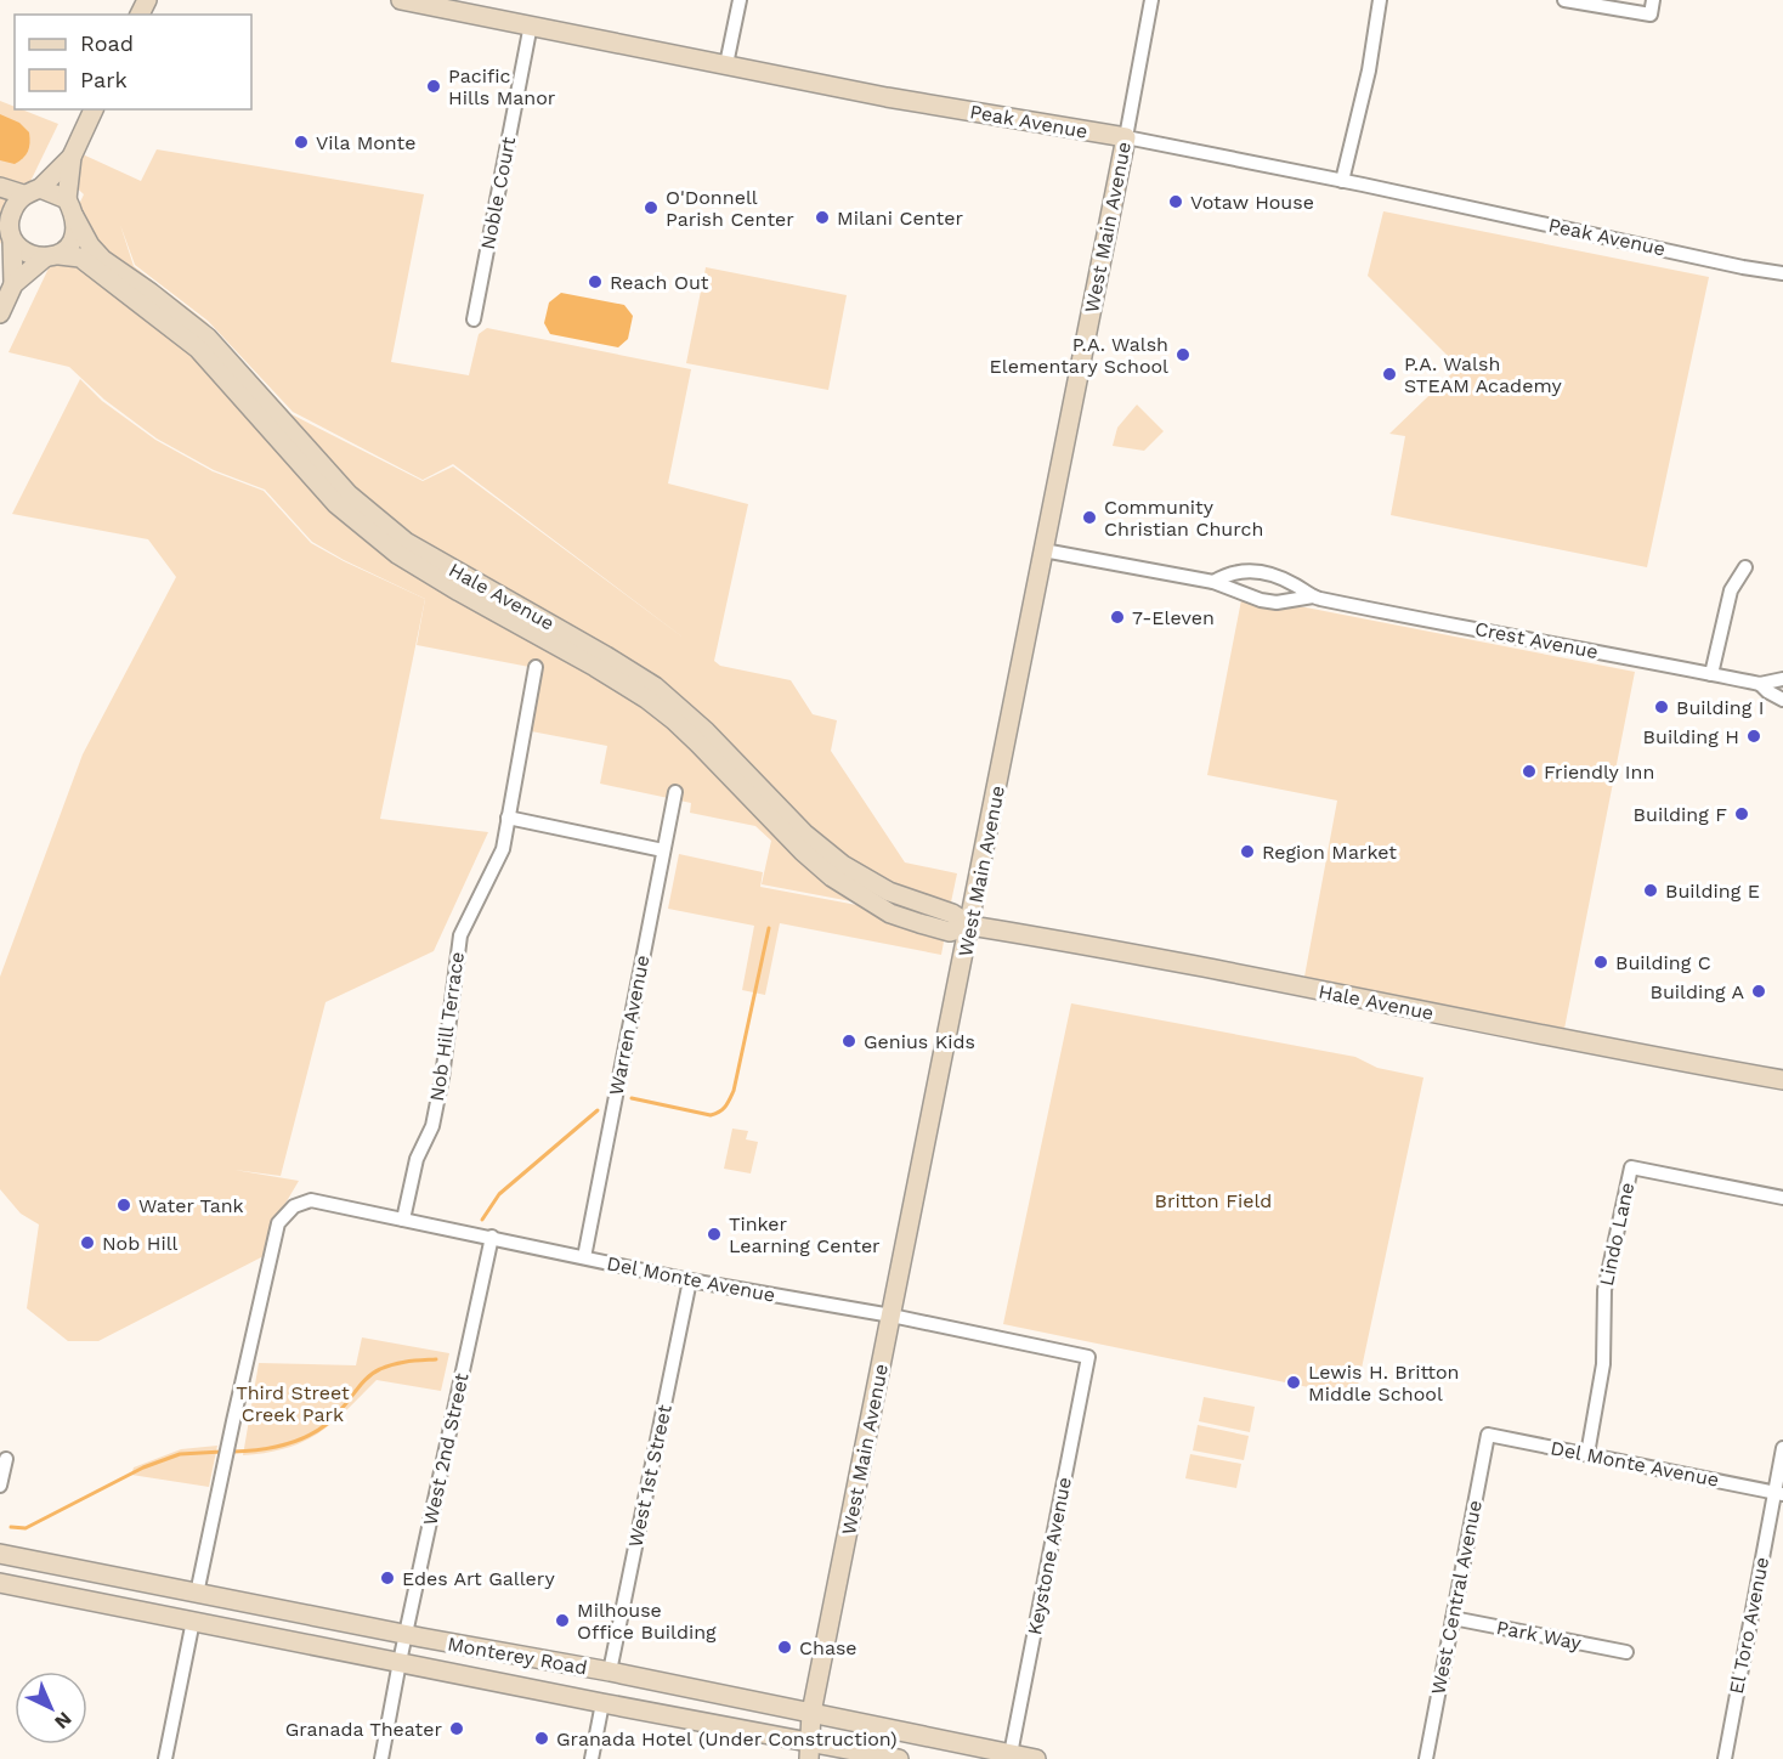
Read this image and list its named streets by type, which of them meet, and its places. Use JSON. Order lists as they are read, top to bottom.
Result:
{
  "streets": {
    "main road": [
      "Peak Avenue",
      "West Main Avenue",
      "Hale Avenue",
      "Monterey Road"
    ],
    "street": [
      "Noble Court",
      "Crest Avenue",
      "Warren Avenue",
      "Nob Hill Terrace",
      "Lindo Lane",
      "Del Monte Avenue",
      "West 2nd Street",
      "West 1st Street",
      "Keystone Avenue",
      "West Central Avenue",
      "El Toro Avenue",
      "Park Way"
    ]
  },
  "crossings": [
    ["Peak Avenue", "Noble Court"],
    ["Peak Avenue", "West Main Avenue"],
    ["West Main Avenue", "Hale Avenue"],
    ["West Main Avenue", "Crest Avenue"],
    ["West Main Avenue", "Del Monte Avenue"],
    ["West Main Avenue", "Monterey Road"],
    ["Warren Avenue", "Del Monte Avenue"],
    ["Nob Hill Terrace", "Del Monte Avenue"],
    ["Lindo Lane", "Del Monte Avenue"],
    ["Del Monte Avenue", "West 2nd Street"],
    ["Del Monte Avenue", "West 1st Street"],
    ["Del Monte Avenue", "Keystone Avenue"],
    ["Del Monte Avenue", "West Central Avenue"],
    ["Del Monte Avenue", "El Toro Avenue"],
    ["Del Monte Avenue", "Monterey Road"],
    ["West 2nd Street", "Monterey Road"],
    ["West 1st Street", "Monterey Road"],
    ["Keystone Avenue", "Monterey Road"],
    ["West Central Avenue", "Park Way"]
  ],
  "parks": ["Britton Field", "Third Street Creek Park"],
  "places": [
    "Pacific Hills Manor",
    "Vila Monte",
    "Votaw House",
    "O'Donnell Parish Center",
    "Milani Center",
    "Reach Out",
    "P.A. Walsh Elementary School",
    "P.A. Walsh STEAM Academy",
    "Community Christian Church",
    "7-Eleven",
    "Building I",
    "Building H",
    "Friendly Inn",
    "Building F",
    "Region Market",
    "Building E",
    "Building C",
    "Building A",
    "Genius Kids",
    "Water Tank",
    "Tinker Learning Center",
    "Nob Hill",
    "Lewis H. Britton Middle School",
    "Edes Art Gallery",
    "Milhouse Office Building",
    "Chase",
    "Granada Theater",
    "Granada Hotel (Under Construction)"
  ],
  "legend": ["Road", "Park"],
  "north": "bottom right"
}
